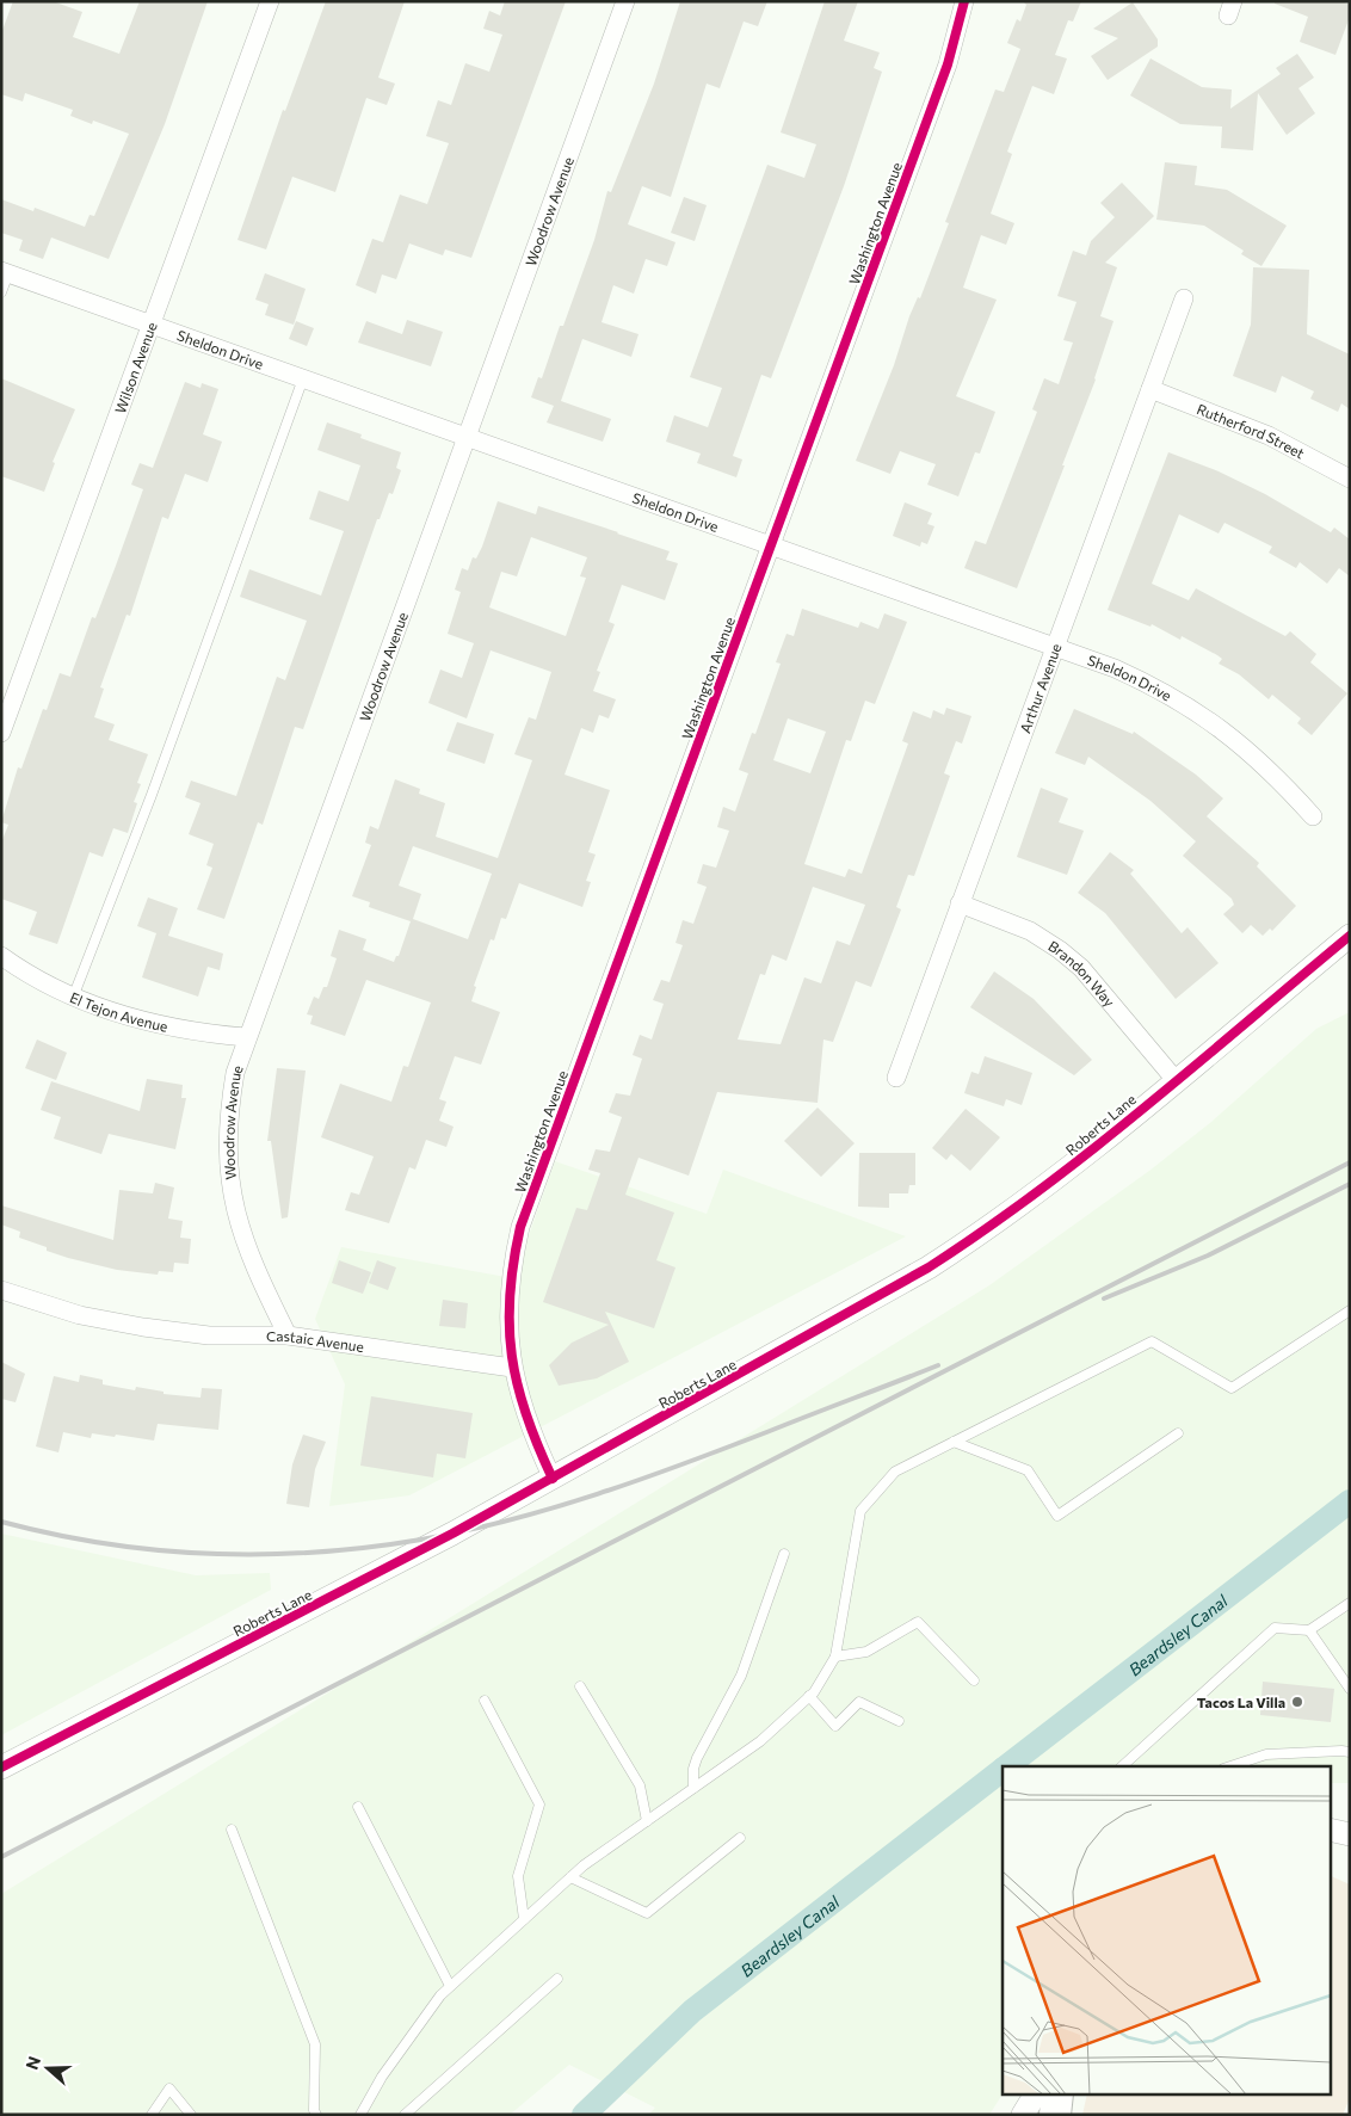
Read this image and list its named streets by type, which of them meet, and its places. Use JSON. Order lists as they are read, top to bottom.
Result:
{
  "streets": {
    "street": [
      "Woodrow Avenue",
      "Washington Avenue",
      "Sheldon Drive",
      "Wilson Avenue",
      "Rutherford Street",
      "Arthur Avenue",
      "Brandon Way",
      "El Tejon Avenue",
      "Roberts Lane",
      "Castaic Avenue"
    ]
  },
  "crossings": [
    ["Woodrow Avenue", "Sheldon Drive"],
    ["Woodrow Avenue", "El Tejon Avenue"],
    ["Woodrow Avenue", "Castaic Avenue"],
    ["Washington Avenue", "Sheldon Drive"],
    ["Washington Avenue", "Castaic Avenue"],
    ["Sheldon Drive", "Wilson Avenue"],
    ["Sheldon Drive", "Arthur Avenue"],
    ["Rutherford Street", "Arthur Avenue"],
    ["Arthur Avenue", "Brandon Way"],
    ["Brandon Way", "Roberts Lane"]
  ],
  "water": ["Beardsley Canal"],
  "places": ["Tacos La Villa"],
  "north": "left"
}
